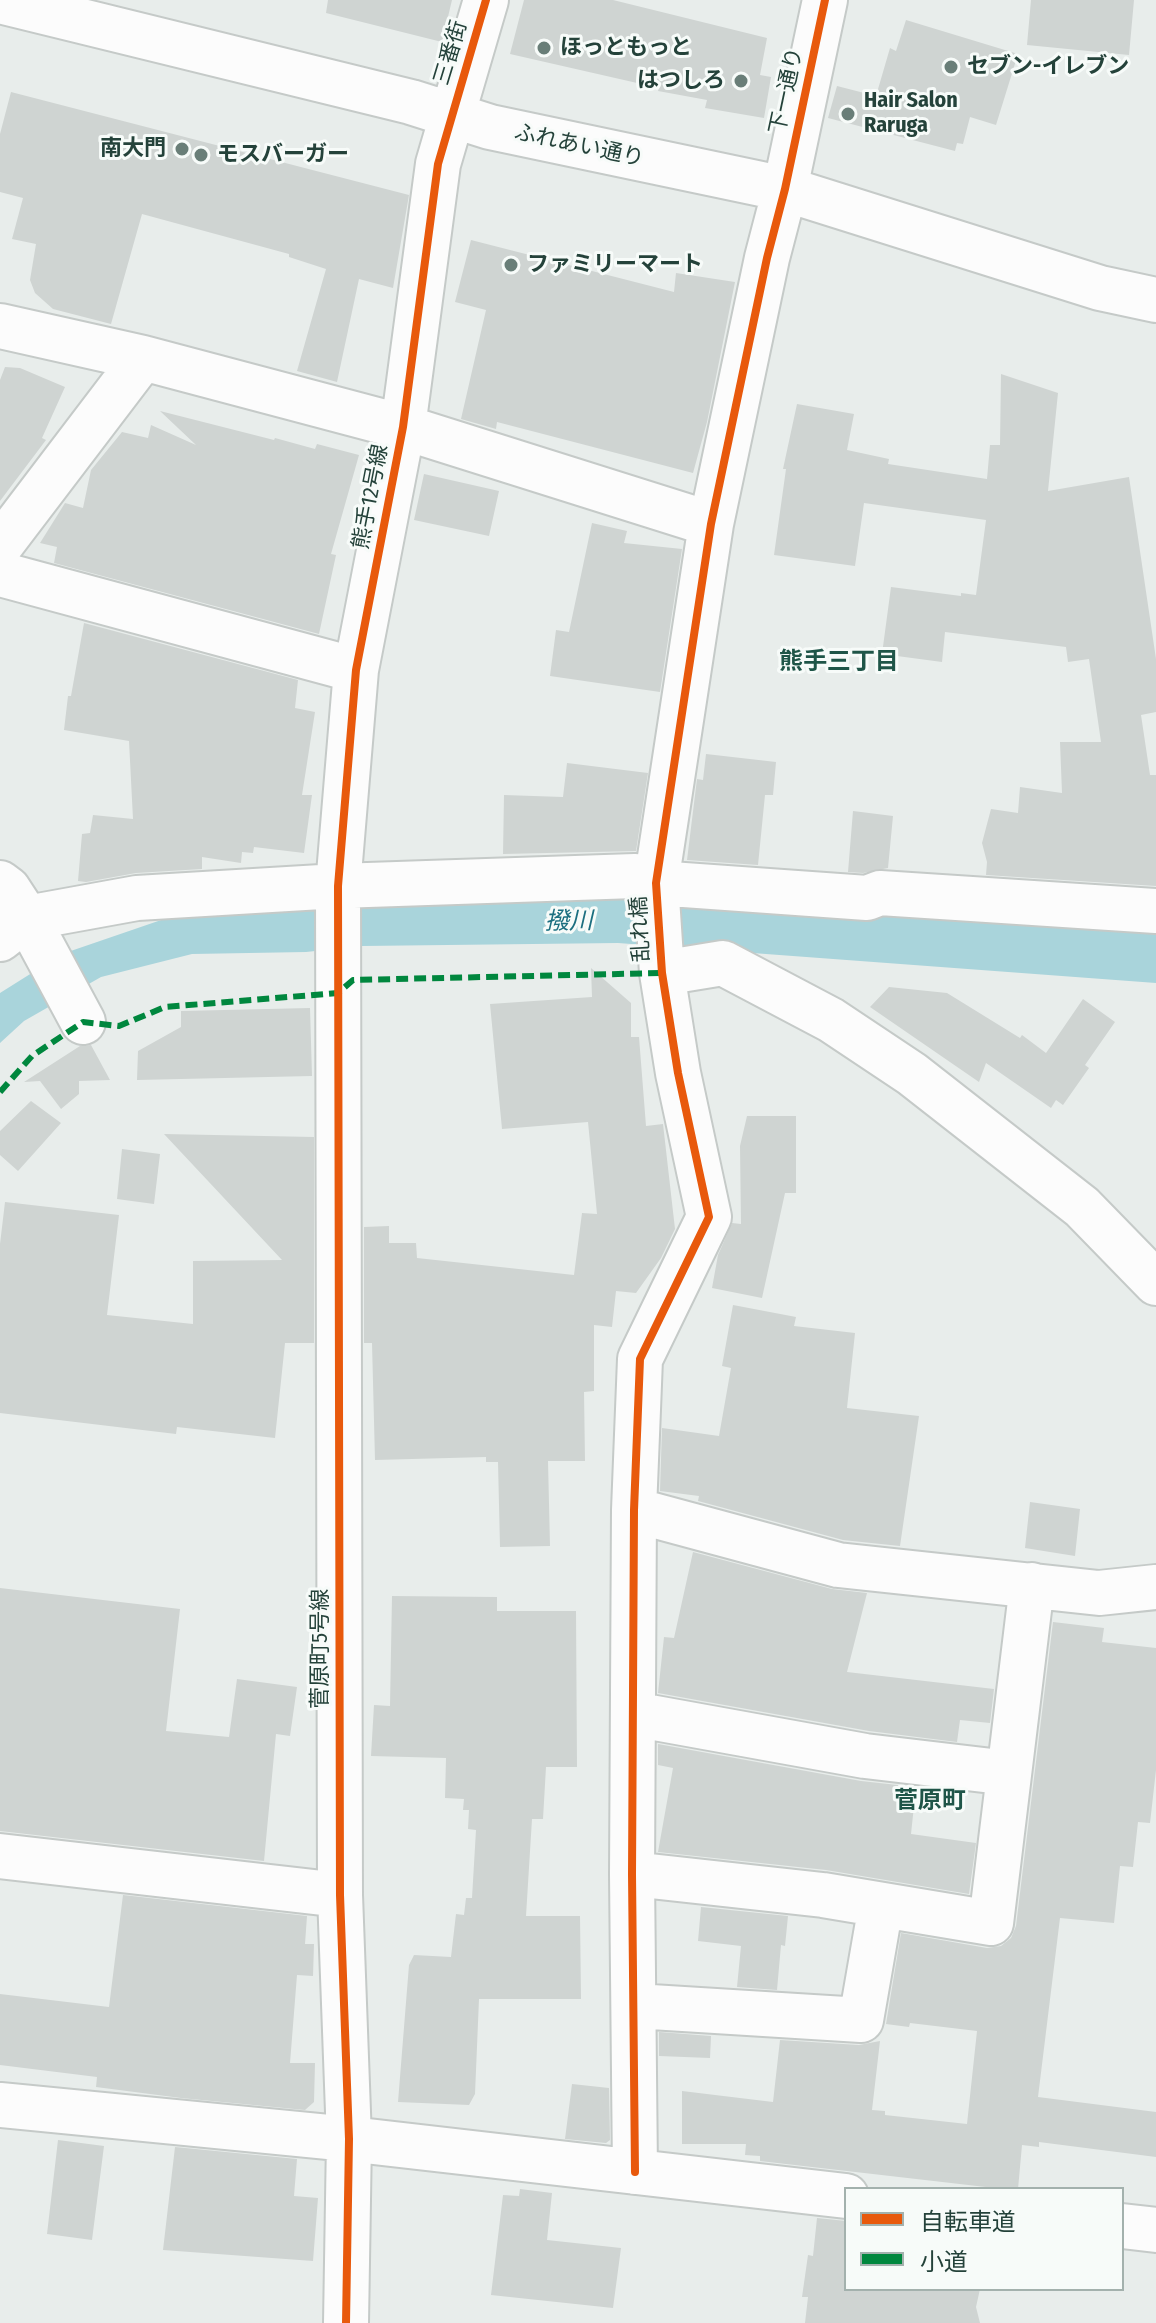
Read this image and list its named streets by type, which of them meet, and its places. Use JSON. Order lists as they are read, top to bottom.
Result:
{
  "streets": {
    "street": [
      "三番街",
      "下一通り",
      "ふれあい通り",
      "熊手12号線",
      "乱れ橋",
      "菅原町5号線"
    ]
  },
  "crossings": [
    ["三番街", "ふれあい通り"],
    ["三番街", "熊手12号線"],
    ["下一通り", "ふれあい通り"],
    ["下一通り", "乱れ橋"],
    ["ふれあい通り", "熊手12号線"],
    ["熊手12号線", "菅原町5号線"]
  ],
  "districts": ["熊手三丁目", "菅原町"],
  "water": ["撥川"],
  "places": [
    "ほっともっと",
    "セブン-イレブン",
    "はつしろ",
    "Hair Salon Raruga",
    "南大門",
    "モスバーガー",
    "ファミリーマート"
  ],
  "legend": ["自転車道", "小道"]
}
